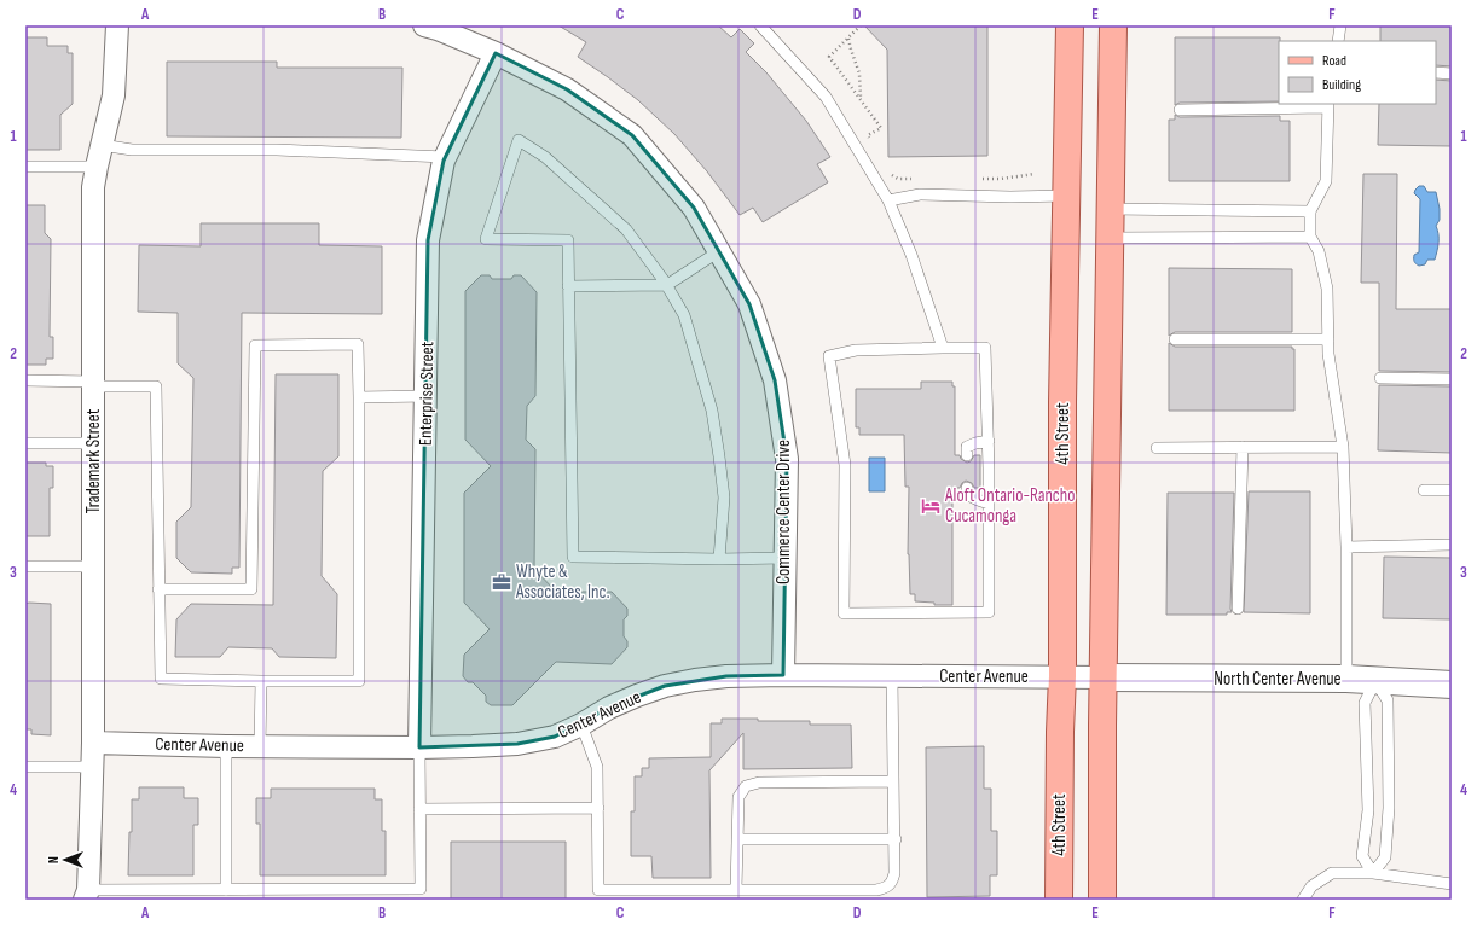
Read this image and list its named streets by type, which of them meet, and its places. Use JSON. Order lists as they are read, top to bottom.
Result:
{
  "streets": {
    "main road": ["4th Street"],
    "street": [
      "Enterprise Street",
      "Trademark Street",
      "Commerce Center Drive",
      "Center Avenue",
      "North Center Avenue"
    ]
  },
  "crossings": [
    ["Enterprise Street", "Commerce Center Drive"],
    ["Enterprise Street", "Center Avenue"],
    ["4th Street", "Center Avenue"],
    ["Trademark Street", "Center Avenue"],
    ["Commerce Center Drive", "Center Avenue"],
    ["Center Avenue", "North Center Avenue"]
  ],
  "places": {
    "hotel": ["Aloft Ontario-Rancho Cucamonga"],
    "office": ["Whyte & Associates, Inc."]
  },
  "legend": ["Road", "Building"],
  "north": "left",
  "grid": {
    "columns": [
      "A",
      "B",
      "C",
      "D",
      "E",
      "F"
    ],
    "rows": [
      "1",
      "2",
      "3",
      "4"
    ]
  }
}
